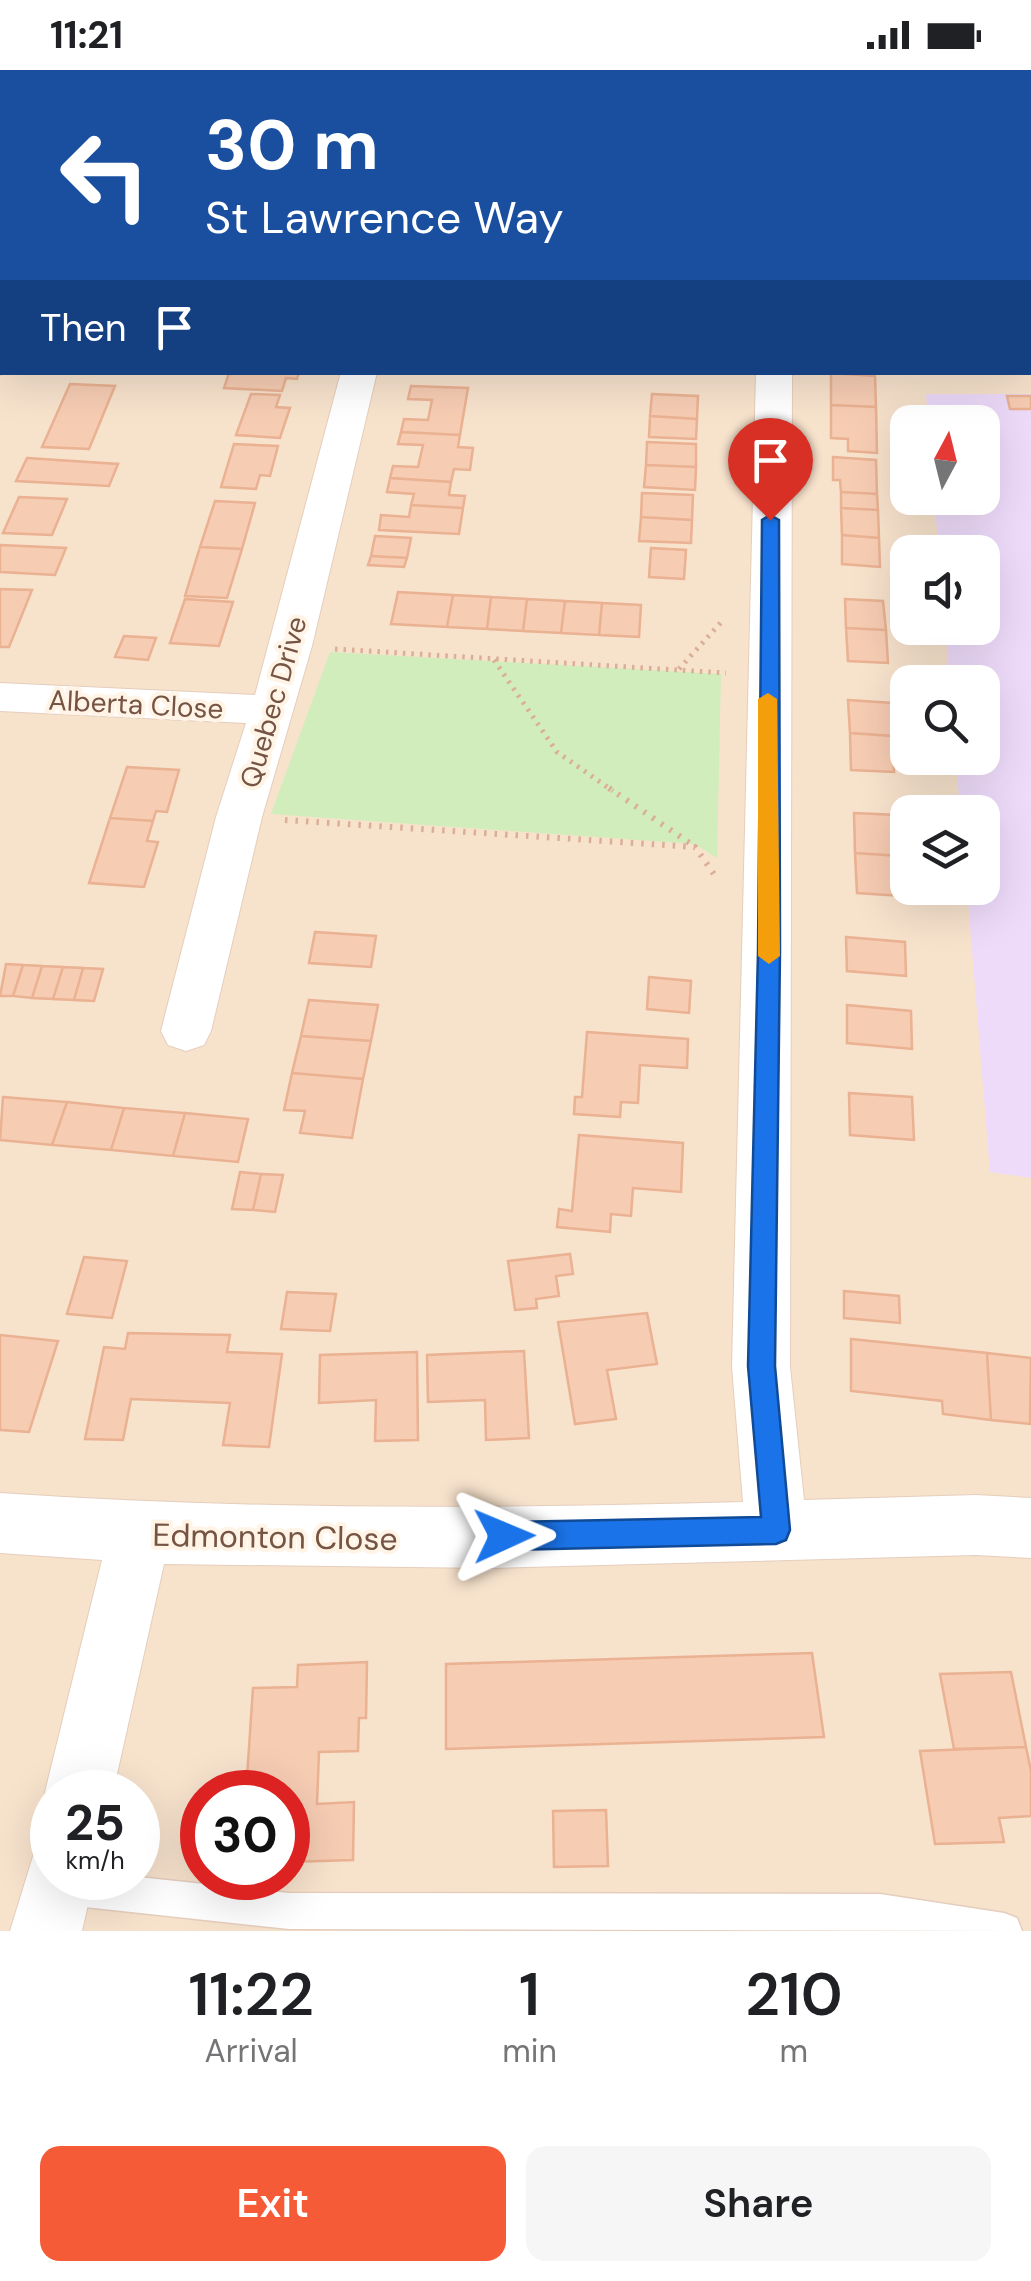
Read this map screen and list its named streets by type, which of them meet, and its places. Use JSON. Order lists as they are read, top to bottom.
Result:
{
  "streets": {
    "street": ["Quebec Drive", "Alberta Close", "Edmonton Close"]
  },
  "crossings": [
    ["Quebec Drive", "Alberta Close"]
  ],
  "north": "top",
  "page": {
    "status": "11:21",
    "turn": ["30 m", "St Lawrence Way"],
    "then": "Then",
    "speed": "25 km/h",
    "limit": "30",
    "eta": [
      "11:22",
      "Arrival",
      "1",
      "min",
      "210",
      "m"
    ],
    "buttons": ["Exit", "Share"]
  }
}
